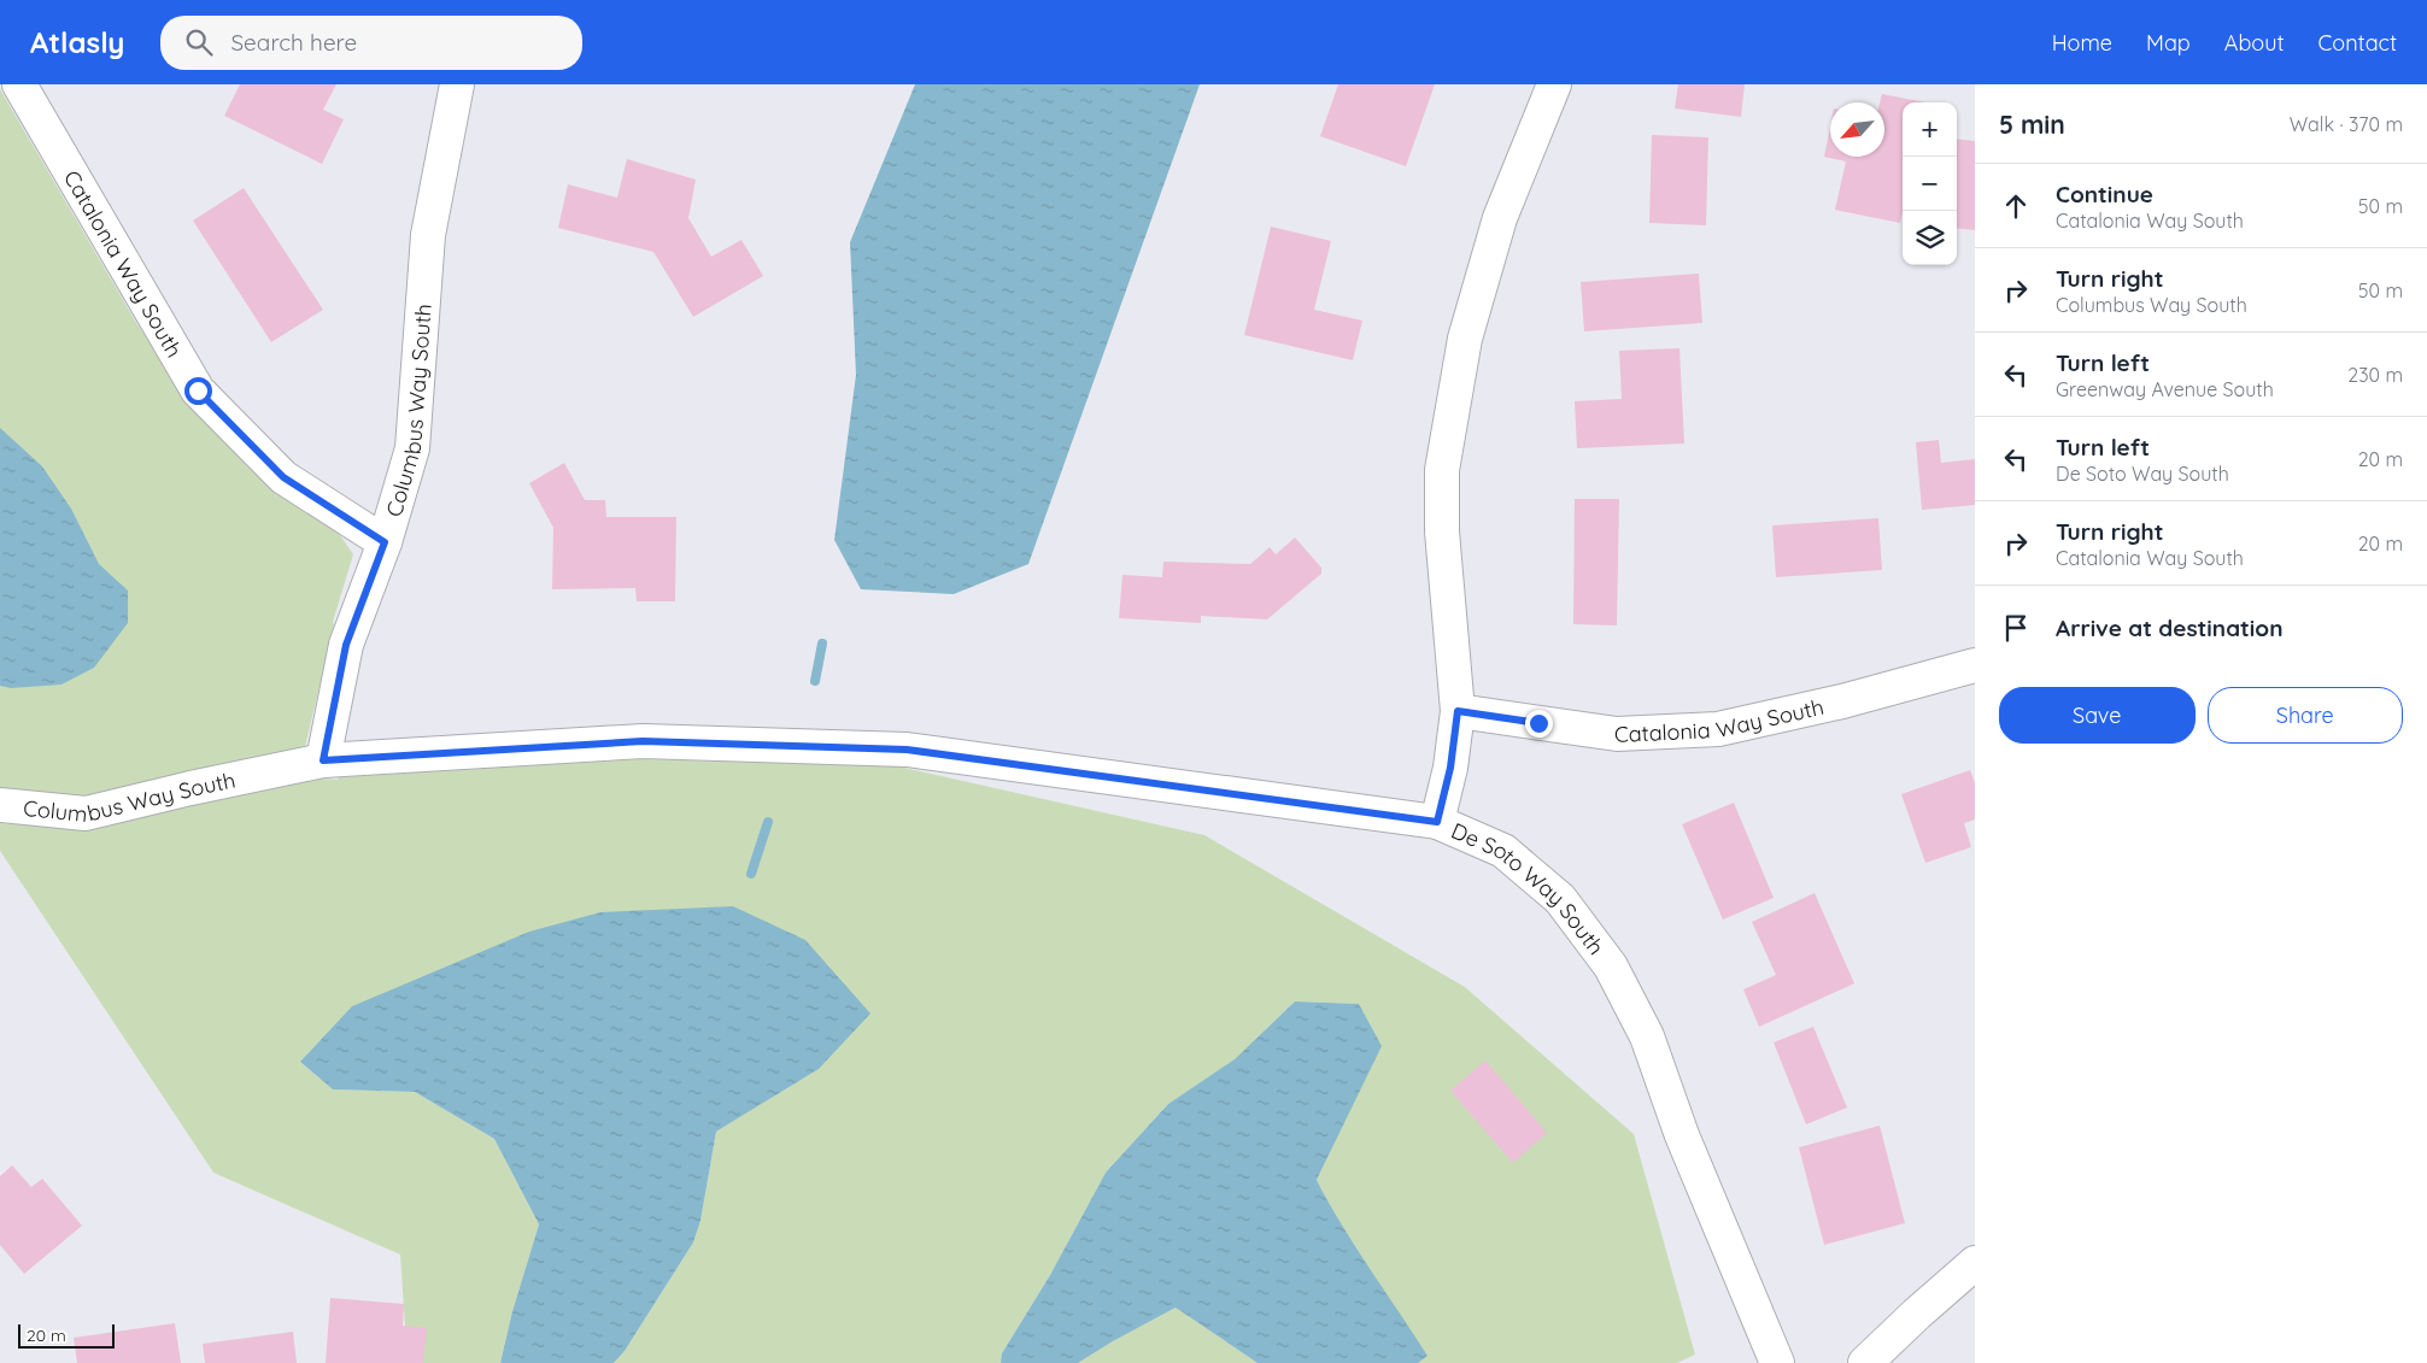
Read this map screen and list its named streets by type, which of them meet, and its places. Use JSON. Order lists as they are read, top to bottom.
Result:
{
  "streets": {
    "street": ["Catalonia Way South", "Columbus Way South", "De Soto Way South"]
  },
  "crossings": [
    ["Catalonia Way South", "Columbus Way South"],
    ["Catalonia Way South", "De Soto Way South"]
  ],
  "scale_bar": "20 m",
  "north": "bottom left",
  "page": {
    "header": "Atlasly",
    "search": "Search here",
    "nav": [
      "Home",
      "Map",
      "About",
      "Contact"
    ],
    "heading": ["5 min", "Walk · 370 m"],
    "map_buttons": ["+", "−"],
    "list": [
      ["Continue", "Catalonia Way South", "50 m"],
      ["Turn right", "Columbus Way South", "50 m"],
      ["Turn left", "Greenway Avenue South", "230 m"],
      ["Turn left", "De Soto Way South", "20 m"],
      ["Turn right", "Catalonia Way South", "20 m"],
      "Arrive at destination"
    ],
    "buttons": ["Save", "Share"],
    "scale": "20 m"
  }
}
